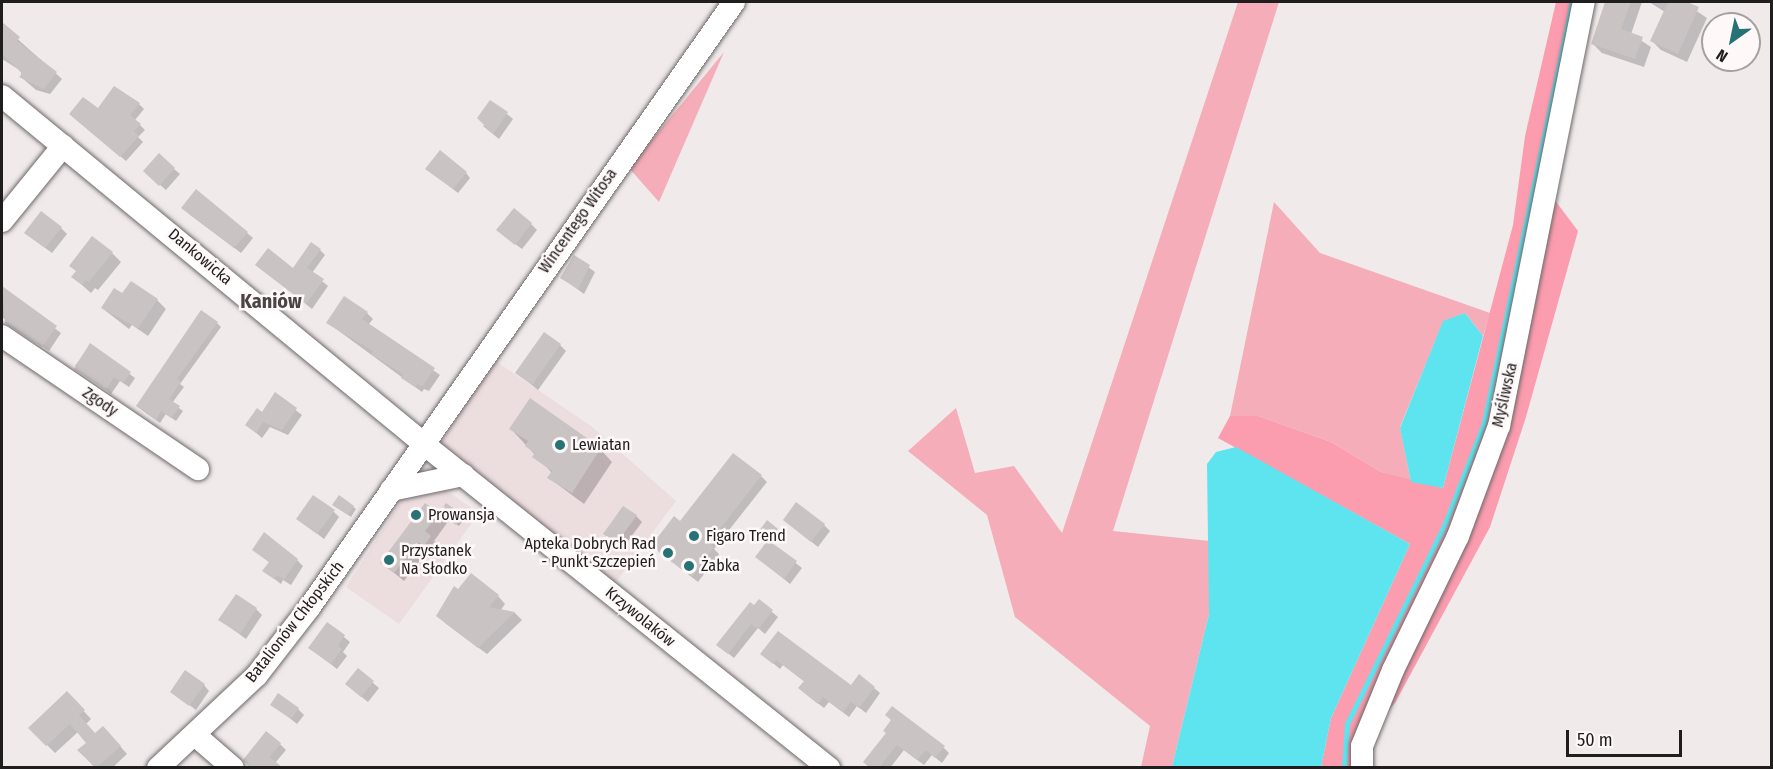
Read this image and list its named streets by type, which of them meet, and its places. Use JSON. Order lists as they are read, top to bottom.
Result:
{
  "streets": {
    "street": [
      "Wincentego Witosa",
      "Dankowicka",
      "Myśliwska",
      "Zgody",
      "Krzywolaków",
      "Batalionów Chłopskich"
    ]
  },
  "crossings": [
    ["Wincentego Witosa", "Dankowicka"],
    ["Wincentego Witosa", "Krzywolaków"],
    ["Wincentego Witosa", "Batalionów Chłopskich"],
    ["Dankowicka", "Krzywolaków"],
    ["Dankowicka", "Batalionów Chłopskich"],
    ["Krzywolaków", "Batalionów Chłopskich"]
  ],
  "districts": ["Kaniów"],
  "places": [
    "Lewiatan",
    "Prowansja",
    "Figaro Trend",
    "Apteka Dobrych Rad - Punkt Szczepień",
    "Przystanek Na Słodko",
    "Żabka"
  ],
  "scale_bar": "50 m",
  "north": "bottom left"
}
